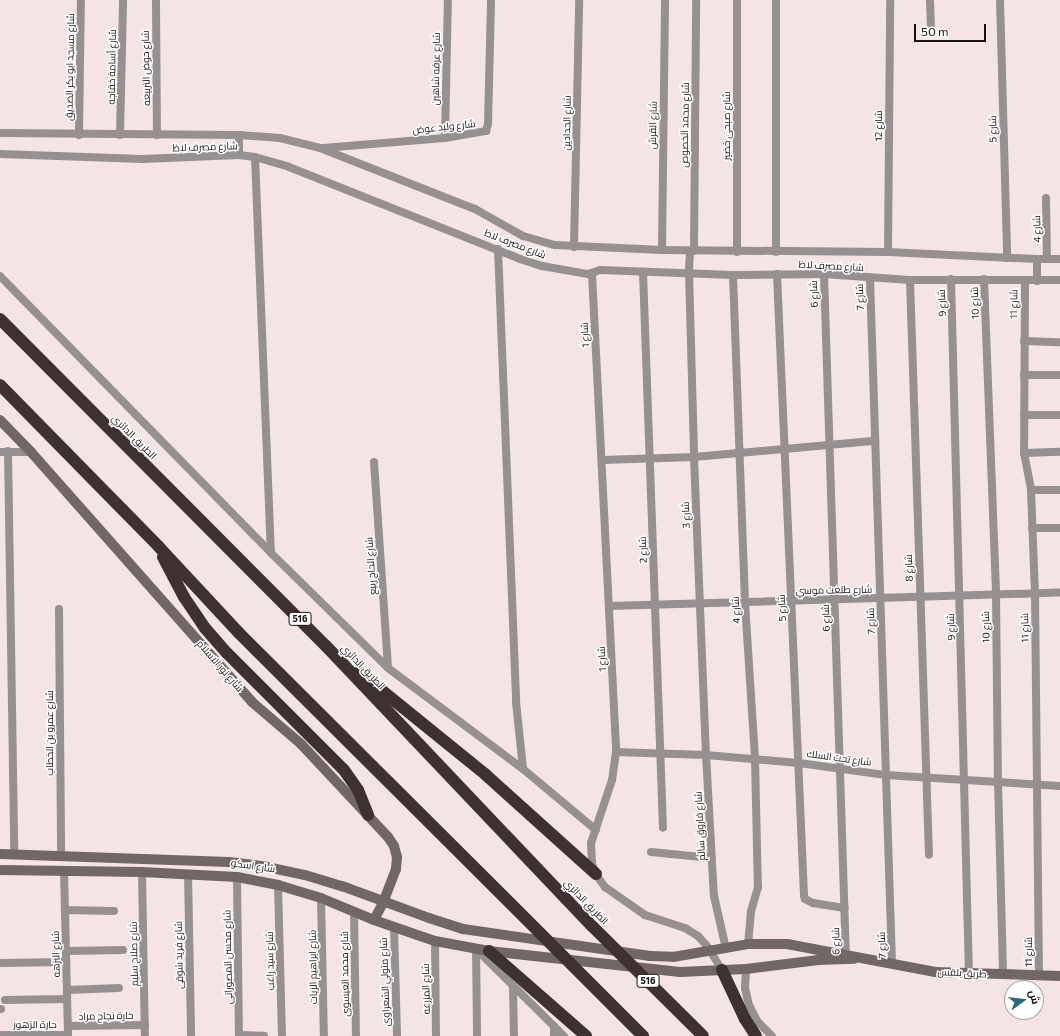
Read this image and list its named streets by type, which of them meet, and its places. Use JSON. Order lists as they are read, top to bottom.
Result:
{
  "streets": {
    "highway": ["الطريق الدائري", "516"],
    "main road": ["شارع نور الاسلام", "شارع اسكو", "طريق بلقس"],
    "street": [
      "شارع مسجد ابو بكر الصديق",
      "شارع أسامة خفاجه",
      "شارع حوض التربيعه",
      "شارع عرفه شاهين",
      "شارع الحدادين",
      "شارع القرش",
      "شارع محمد الخصوص",
      "شارع صبحى خضير",
      "شارع 12",
      "شارع وليد عوض",
      "شارع 5",
      "شارع مصرف لاظ",
      "شارع 4",
      "شارع 6",
      "شارع 7",
      "شارع 9",
      "شارع 10",
      "شارع 11",
      "شارع 1",
      "شارع 3",
      "شارع 2",
      "شارع الحاج ربيع",
      "شارع 8",
      "شارع طلعت موسي",
      "شارع عمرو بن الخطاب",
      "شارع تحت السلك",
      "شارع فاروق سالم",
      "شارع النزهه",
      "شارع صلاح سليم",
      "شارع فريد شوقى",
      "شارع محسن المصوراتى",
      "شارع سيد راغب",
      "شارع ابراهيم الزيات",
      "شارع محمد العيسوى",
      "شارع متولي الشعراوى",
      "شارع المزرعه",
      "حارة نجاح مراد",
      "حارة الزهور"
    ]
  },
  "crossings": [
    ["شارع مسجد ابو بكر الصديق", "شارع مصرف لاظ"],
    ["شارع أسامة خفاجه", "شارع مصرف لاظ"],
    ["شارع حوض التربيعه", "شارع مصرف لاظ"],
    ["شارع عرفه شاهين", "شارع وليد عوض"],
    ["شارع الحدادين", "شارع مصرف لاظ"],
    ["شارع القرش", "شارع مصرف لاظ"],
    ["شارع محمد الخصوص", "شارع مصرف لاظ"],
    ["شارع محمد الخصوص", "شارع 3"],
    ["شارع صبحى خضير", "شارع مصرف لاظ"],
    ["شارع 12", "شارع مصرف لاظ"],
    ["شارع وليد عوض", "شارع مصرف لاظ"],
    ["شارع 5", "شارع مصرف لاظ"],
    ["شارع 5", "شارع 6"],
    ["شارع 5", "شارع طلعت موسي"],
    ["شارع 5", "شارع تحت السلك"],
    ["شارع مصرف لاظ", "شارع 4"],
    ["شارع مصرف لاظ", "شارع 6"],
    ["شارع مصرف لاظ", "شارع 7"],
    ["شارع مصرف لاظ", "شارع 9"],
    ["شارع مصرف لاظ", "شارع 10"],
    ["شارع مصرف لاظ", "شارع 11"],
    ["شارع مصرف لاظ", "شارع 1"],
    ["شارع مصرف لاظ", "شارع 3"],
    ["شارع مصرف لاظ", "شارع 2"],
    ["شارع مصرف لاظ", "شارع 8"],
    ["شارع 4", "شارع طلعت موسي"],
    ["شارع 4", "شارع تحت السلك"],
    ["شارع 4", "شارع اسكو"],
    ["شارع 6", "شارع طلعت موسي"],
    ["شارع 6", "شارع تحت السلك"],
    ["شارع 6", "شارع اسكو"],
    ["شارع 6", "طريق بلقس"],
    ["شارع 7", "شارع طلعت موسي"],
    ["شارع 7", "شارع تحت السلك"],
    ["شارع 7", "طريق بلقس"],
    ["شارع 9", "شارع طلعت موسي"],
    ["شارع 9", "شارع تحت السلك"],
    ["شارع 9", "طريق بلقس"],
    ["شارع 10", "شارع طلعت موسي"],
    ["شارع 10", "شارع تحت السلك"],
    ["شارع 10", "طريق بلقس"],
    ["شارع 11", "شارع طلعت موسي"],
    ["شارع 11", "شارع تحت السلك"],
    ["شارع 11", "طريق بلقس"],
    ["شارع 1", "شارع طلعت موسي"],
    ["شارع 1", "شارع تحت السلك"],
    ["شارع 1", "شارع اسكو"],
    ["شارع 3", "شارع طلعت موسي"],
    ["شارع 3", "شارع تحت السلك"],
    ["شارع 3", "شارع فاروق سالم"],
    ["شارع 2", "شارع طلعت موسي"],
    ["شارع 2", "شارع تحت السلك"],
    ["شارع 8", "شارع طلعت موسي"],
    ["شارع 8", "شارع تحت السلك"],
    ["شارع نور الاسلام", "شارع اسكو"],
    ["شارع عمرو بن الخطاب", "شارع اسكو"],
    ["شارع تحت السلك", "شارع فاروق سالم"],
    ["شارع فاروق سالم", "شارع اسكو"],
    ["شارع اسكو", "شارع النزهه"],
    ["شارع اسكو", "شارع صلاح سليم"],
    ["شارع اسكو", "شارع فريد شوقى"],
    ["شارع اسكو", "شارع محسن المصوراتى"],
    ["شارع اسكو", "شارع سيد راغب"],
    ["شارع اسكو", "شارع ابراهيم الزيات"],
    ["شارع اسكو", "طريق بلقس"],
    ["شارع اسكو", "شارع محمد العيسوى"],
    ["شارع اسكو", "شارع متولي الشعراوى"],
    ["شارع اسكو", "شارع المزرعه"],
    ["شارع النزهه", "حارة نجاح مراد"],
    ["شارع النزهه", "حارة الزهور"],
    ["شارع صلاح سليم", "حارة نجاح مراد"],
    ["حارة نجاح مراد", "حارة الزهور"]
  ],
  "scale_bar": "50 m",
  "north": "right"
}
